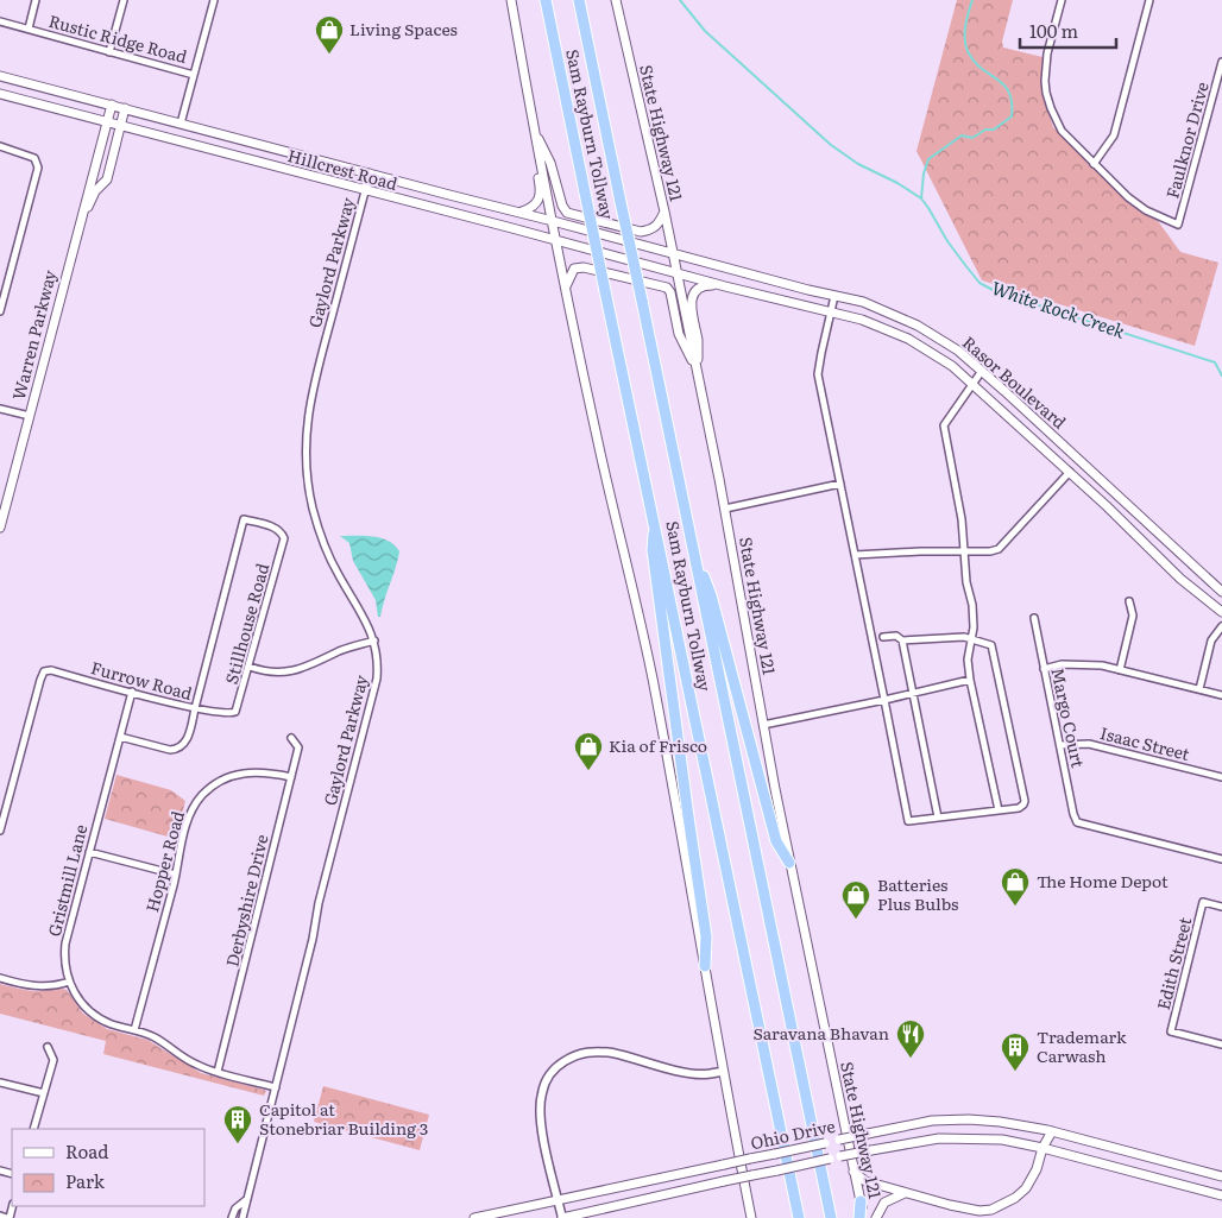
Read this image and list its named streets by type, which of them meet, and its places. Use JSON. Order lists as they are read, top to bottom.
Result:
{
  "streets": {
    "highway": ["Sam Rayburn Tollway"],
    "main road": [
      "State Highway 121",
      "Hillcrest Road",
      "Warren Parkway",
      "Rasor Boulevard",
      "Ohio Drive"
    ],
    "street": [
      "Rustic Ridge Road",
      "Faulknor Drive",
      "Gaylord Parkway",
      "Stillhouse Road",
      "Furrow Road",
      "Margo Court",
      "Isaac Street",
      "Hopper Road",
      "Gristmill Lane",
      "Derbyshire Drive",
      "Edith Street"
    ]
  },
  "crossings": [
    ["State Highway 121", "Hillcrest Road"],
    ["State Highway 121", "Rasor Boulevard"],
    ["Hillcrest Road", "Gaylord Parkway"],
    ["Hillcrest Road", "Warren Parkway"],
    ["Hillcrest Road", "Rasor Boulevard"],
    ["Gaylord Parkway", "Gristmill Lane"],
    ["Stillhouse Road", "Furrow Road"],
    ["Furrow Road", "Gristmill Lane"],
    ["Margo Court", "Isaac Street"],
    ["Hopper Road", "Gristmill Lane"],
    ["Hopper Road", "Derbyshire Drive"],
    ["Gristmill Lane", "Derbyshire Drive"]
  ],
  "water": ["White Rock Creek"],
  "places": {
    "shop": [
      "Living Spaces",
      "Kia of Frisco",
      "The Home Depot",
      "Batteries Plus Bulbs"
    ],
    "restaurant": ["Saravana Bhavan"],
    "building": ["Trademark Carwash", "Capitol at Stonebriar Building 3"]
  },
  "legend": ["Road", "Park"],
  "scale_bar": "100 m"
}
